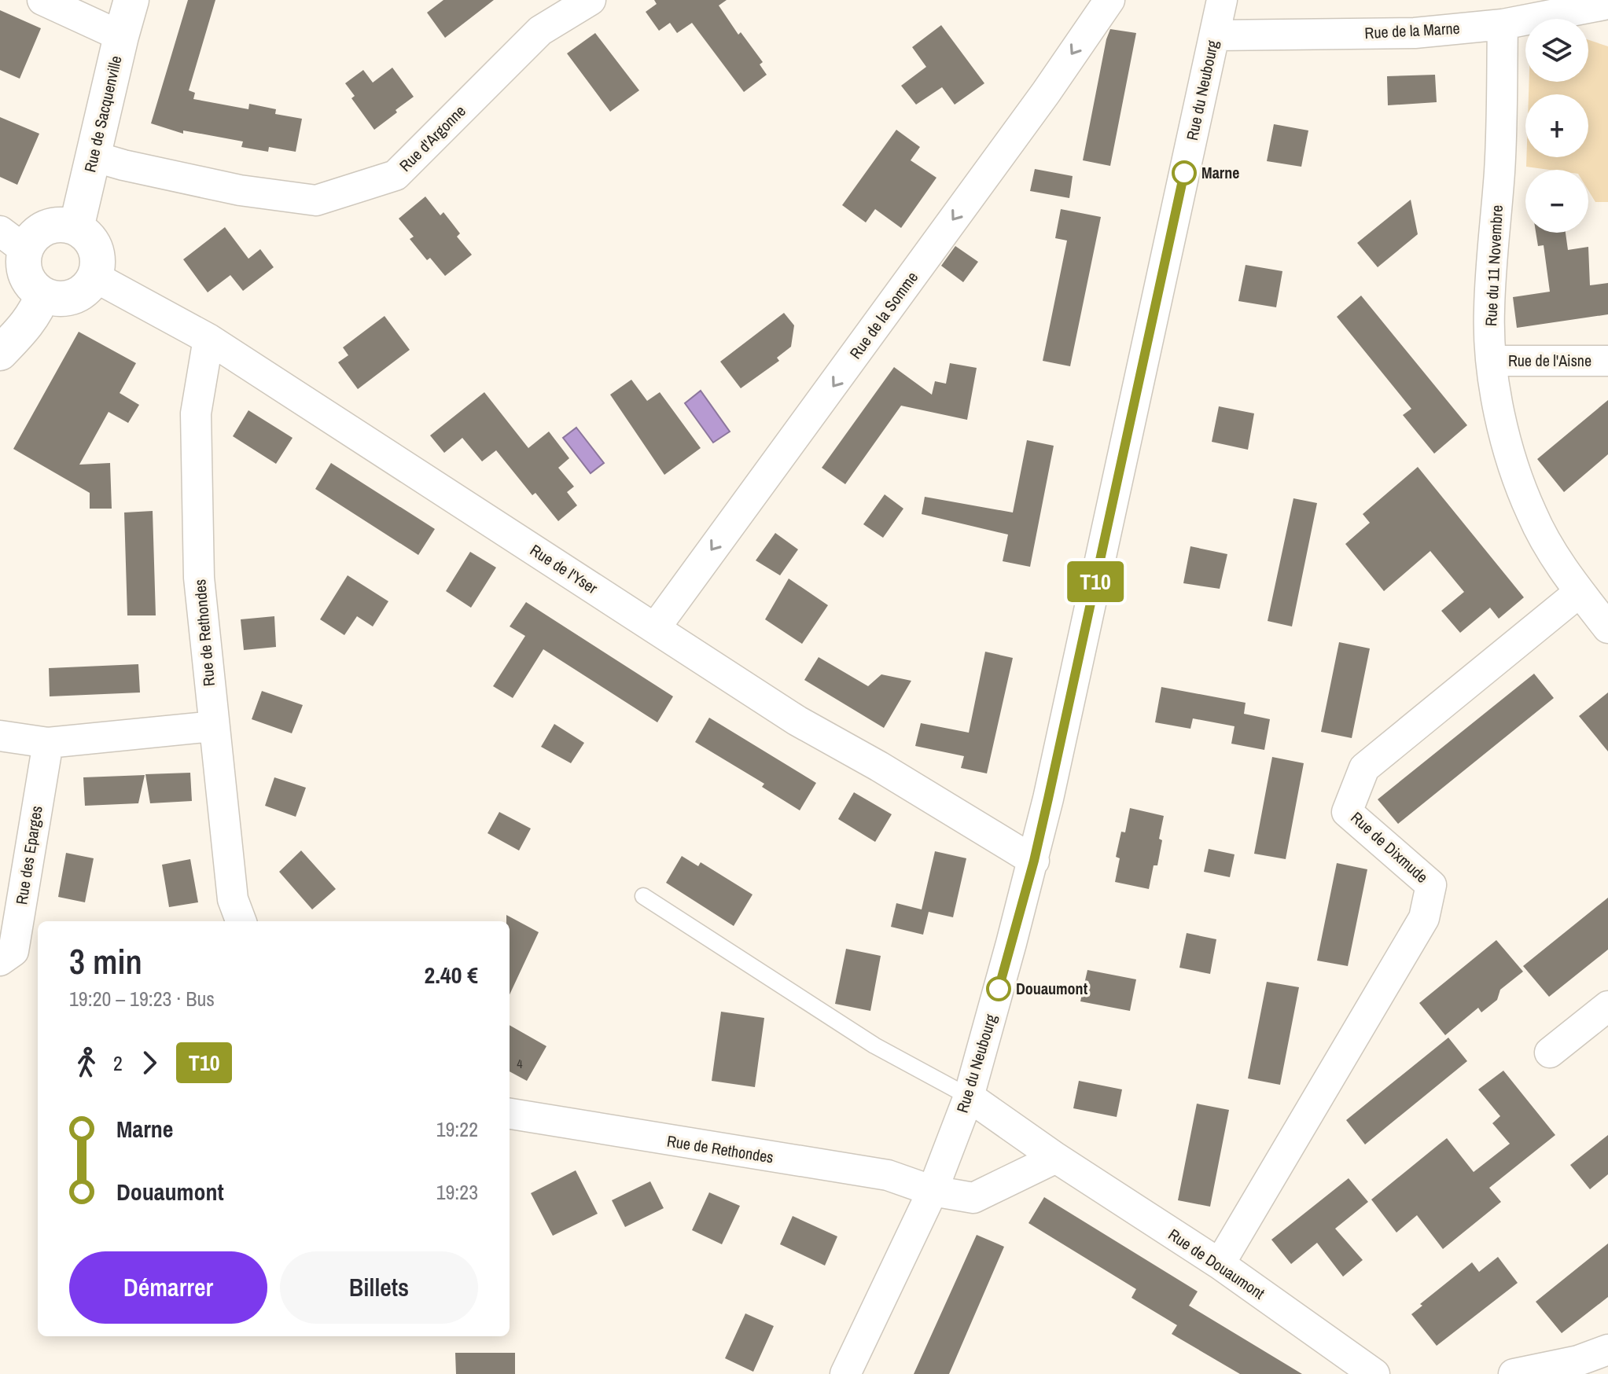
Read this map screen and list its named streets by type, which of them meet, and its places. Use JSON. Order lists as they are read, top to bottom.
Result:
{
  "streets": {
    "street": [
      "Rue de la Marne",
      "Rue du Neubourg",
      "Rue de Sacquenville",
      "Rue d'Argonne",
      "Rue du 11 Novembre",
      "Rue de la Somme",
      "Rue de l'Aisne",
      "Rue de l'Yser",
      "Rue de Rethondes",
      "Rue de Dixmude",
      "Rue des Eparges",
      "Rue de Douaumont"
    ]
  },
  "crossings": [
    ["Rue de la Marne", "Rue du Neubourg"],
    ["Rue de la Marne", "Rue du 11 Novembre"],
    ["Rue du Neubourg", "Rue de l'Yser"],
    ["Rue du Neubourg", "Rue de Rethondes"],
    ["Rue du Neubourg", "Rue de Douaumont"],
    ["Rue de Sacquenville", "Rue d'Argonne"],
    ["Rue de Sacquenville", "Rue de l'Yser"],
    ["Rue du 11 Novembre", "Rue de l'Aisne"],
    ["Rue du 11 Novembre", "Rue de Dixmude"],
    ["Rue de la Somme", "Rue de l'Yser"],
    ["Rue de l'Yser", "Rue de Rethondes"],
    ["Rue de Dixmude", "Rue de Douaumont"]
  ],
  "one_way": ["Rue de la Somme"],
  "places": ["Marne", "Douaumont"],
  "lines": ["bus line T10"],
  "house_numbers": ["4"],
  "page": {
    "on_map": "T10",
    "map_buttons": ["+", "−"],
    "heading": ["3 min", "19:20 – 19:23 · Bus", "2.40 €"],
    "legs": ["2", "T10"],
    "list": [
      {
        "name": "Marne",
        "value": "19:22"
      },
      {
        "name": "Douaumont",
        "value": "19:23"
      }
    ],
    "buttons": ["Démarrer", "Billets"]
  }
}
